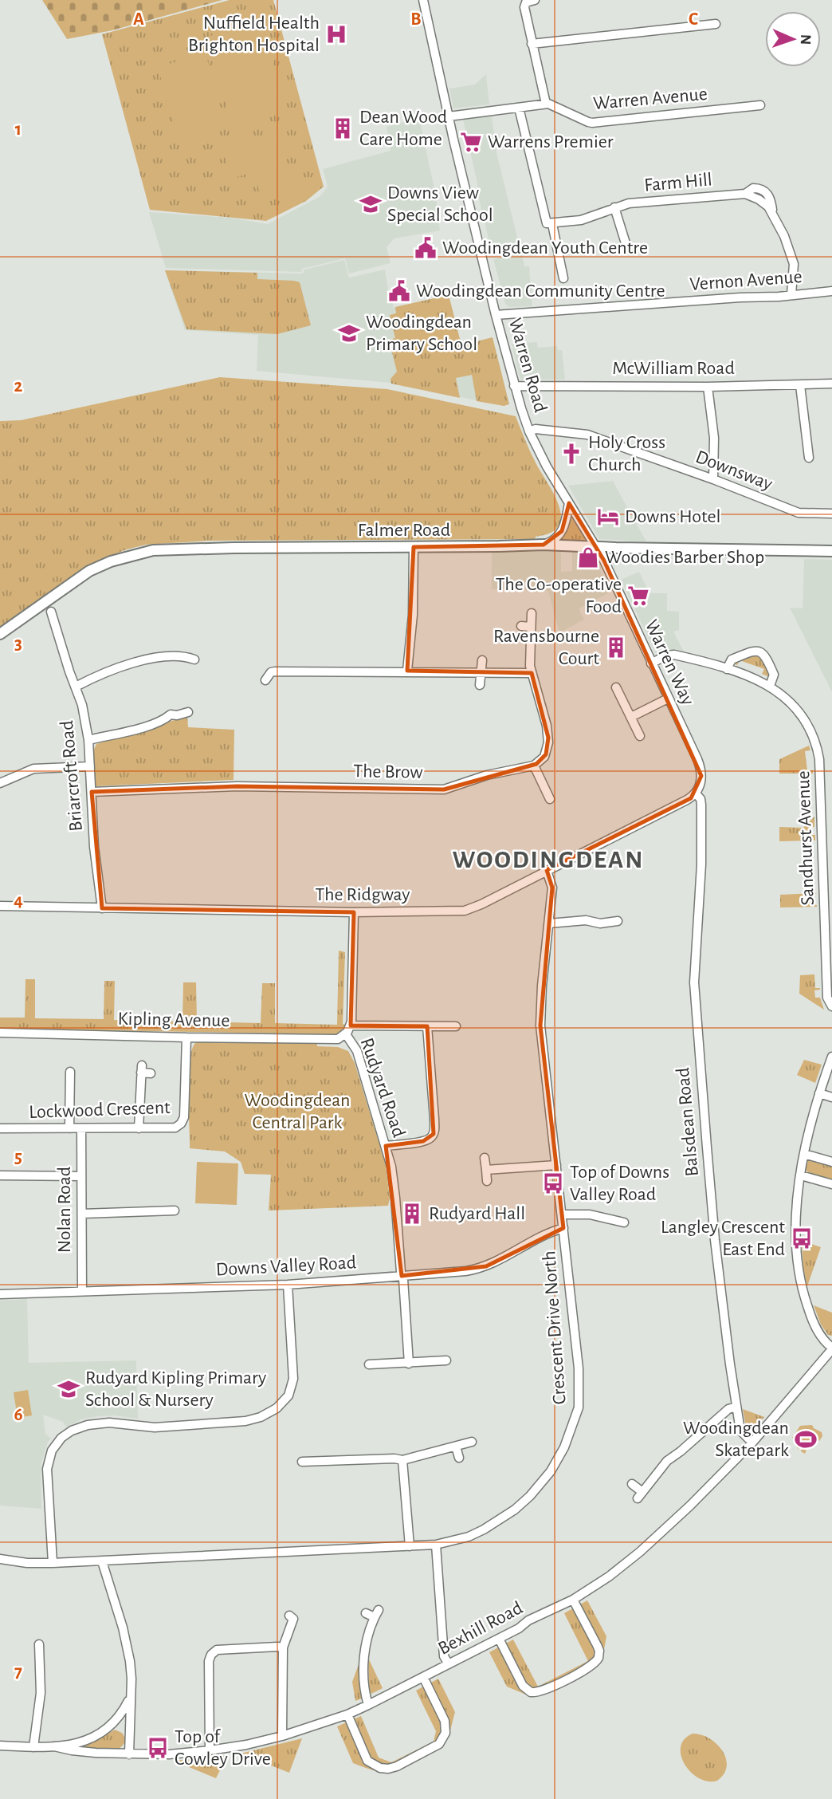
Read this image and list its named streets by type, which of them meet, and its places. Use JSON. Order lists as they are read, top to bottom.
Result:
{
  "streets": {
    "main road": ["Falmer Road"],
    "street": [
      "Warren Avenue",
      "Farm Hill",
      "Vernon Avenue",
      "Warren Road",
      "McWilliam Road",
      "Downsway",
      "Warren Way",
      "The Brow",
      "Briarcroft Road",
      "Sandhurst Avenue",
      "The Ridgway",
      "Kipling Avenue",
      "Rudyard Road",
      "Lockwood Crescent",
      "Balsdean Road",
      "Nolan Road",
      "Downs Valley Road",
      "Crescent Drive North",
      "Bexhill Road"
    ]
  },
  "crossings": [
    ["Warren Avenue", "Warren Road"],
    ["Farm Hill", "Vernon Avenue"],
    ["Vernon Avenue", "Warren Road"],
    ["Warren Road", "McWilliam Road"],
    ["Warren Road", "Downsway"],
    ["Warren Road", "Falmer Road"],
    ["Warren Road", "Warren Way"],
    ["Falmer Road", "Warren Way"],
    ["Warren Way", "Sandhurst Avenue"],
    ["Warren Way", "The Ridgway"],
    ["Warren Way", "Balsdean Road"],
    ["The Brow", "Briarcroft Road"],
    ["Briarcroft Road", "The Ridgway"],
    ["The Ridgway", "Rudyard Road"],
    ["The Ridgway", "Balsdean Road"],
    ["The Ridgway", "Crescent Drive North"],
    ["Kipling Avenue", "Rudyard Road"],
    ["Kipling Avenue", "Lockwood Crescent"],
    ["Rudyard Road", "Downs Valley Road"],
    ["Lockwood Crescent", "Nolan Road"],
    ["Balsdean Road", "Bexhill Road"],
    ["Nolan Road", "Downs Valley Road"],
    ["Downs Valley Road", "Crescent Drive North"]
  ],
  "districts": ["WOODINGDEAN"],
  "parks": ["Woodingdean Central Park"],
  "places": {
    "hospital": ["Nuffield Health Brighton Hospital"],
    "building": ["Dean Wood Care Home", "Ravensbourne Court", "Rudyard Hall"],
    "supermarket": ["Warrens Premier", "The Co-operative Food"],
    "school or university": ["Downs View Special School", "Woodingdean Primary School", "Rudyard Kipling Primary School & Nursery"],
    "public building": ["Woodingdean Youth Centre", "Woodingdean Community Centre"],
    "church": ["Holy Cross Church"],
    "hotel": ["Downs Hotel"],
    "shop": ["Woodies Barber Shop"],
    "bus stop": ["Top of Downs Valley Road", "Langley Crescent East End", "Top of Cowley Drive"],
    "sports": ["Woodingdean Skatepark"]
  },
  "north": "right",
  "grid": {
    "columns": ["A", "B", "C"],
    "rows": [
      "1",
      "2",
      "3",
      "4",
      "5",
      "6",
      "7"
    ]
  }
}
